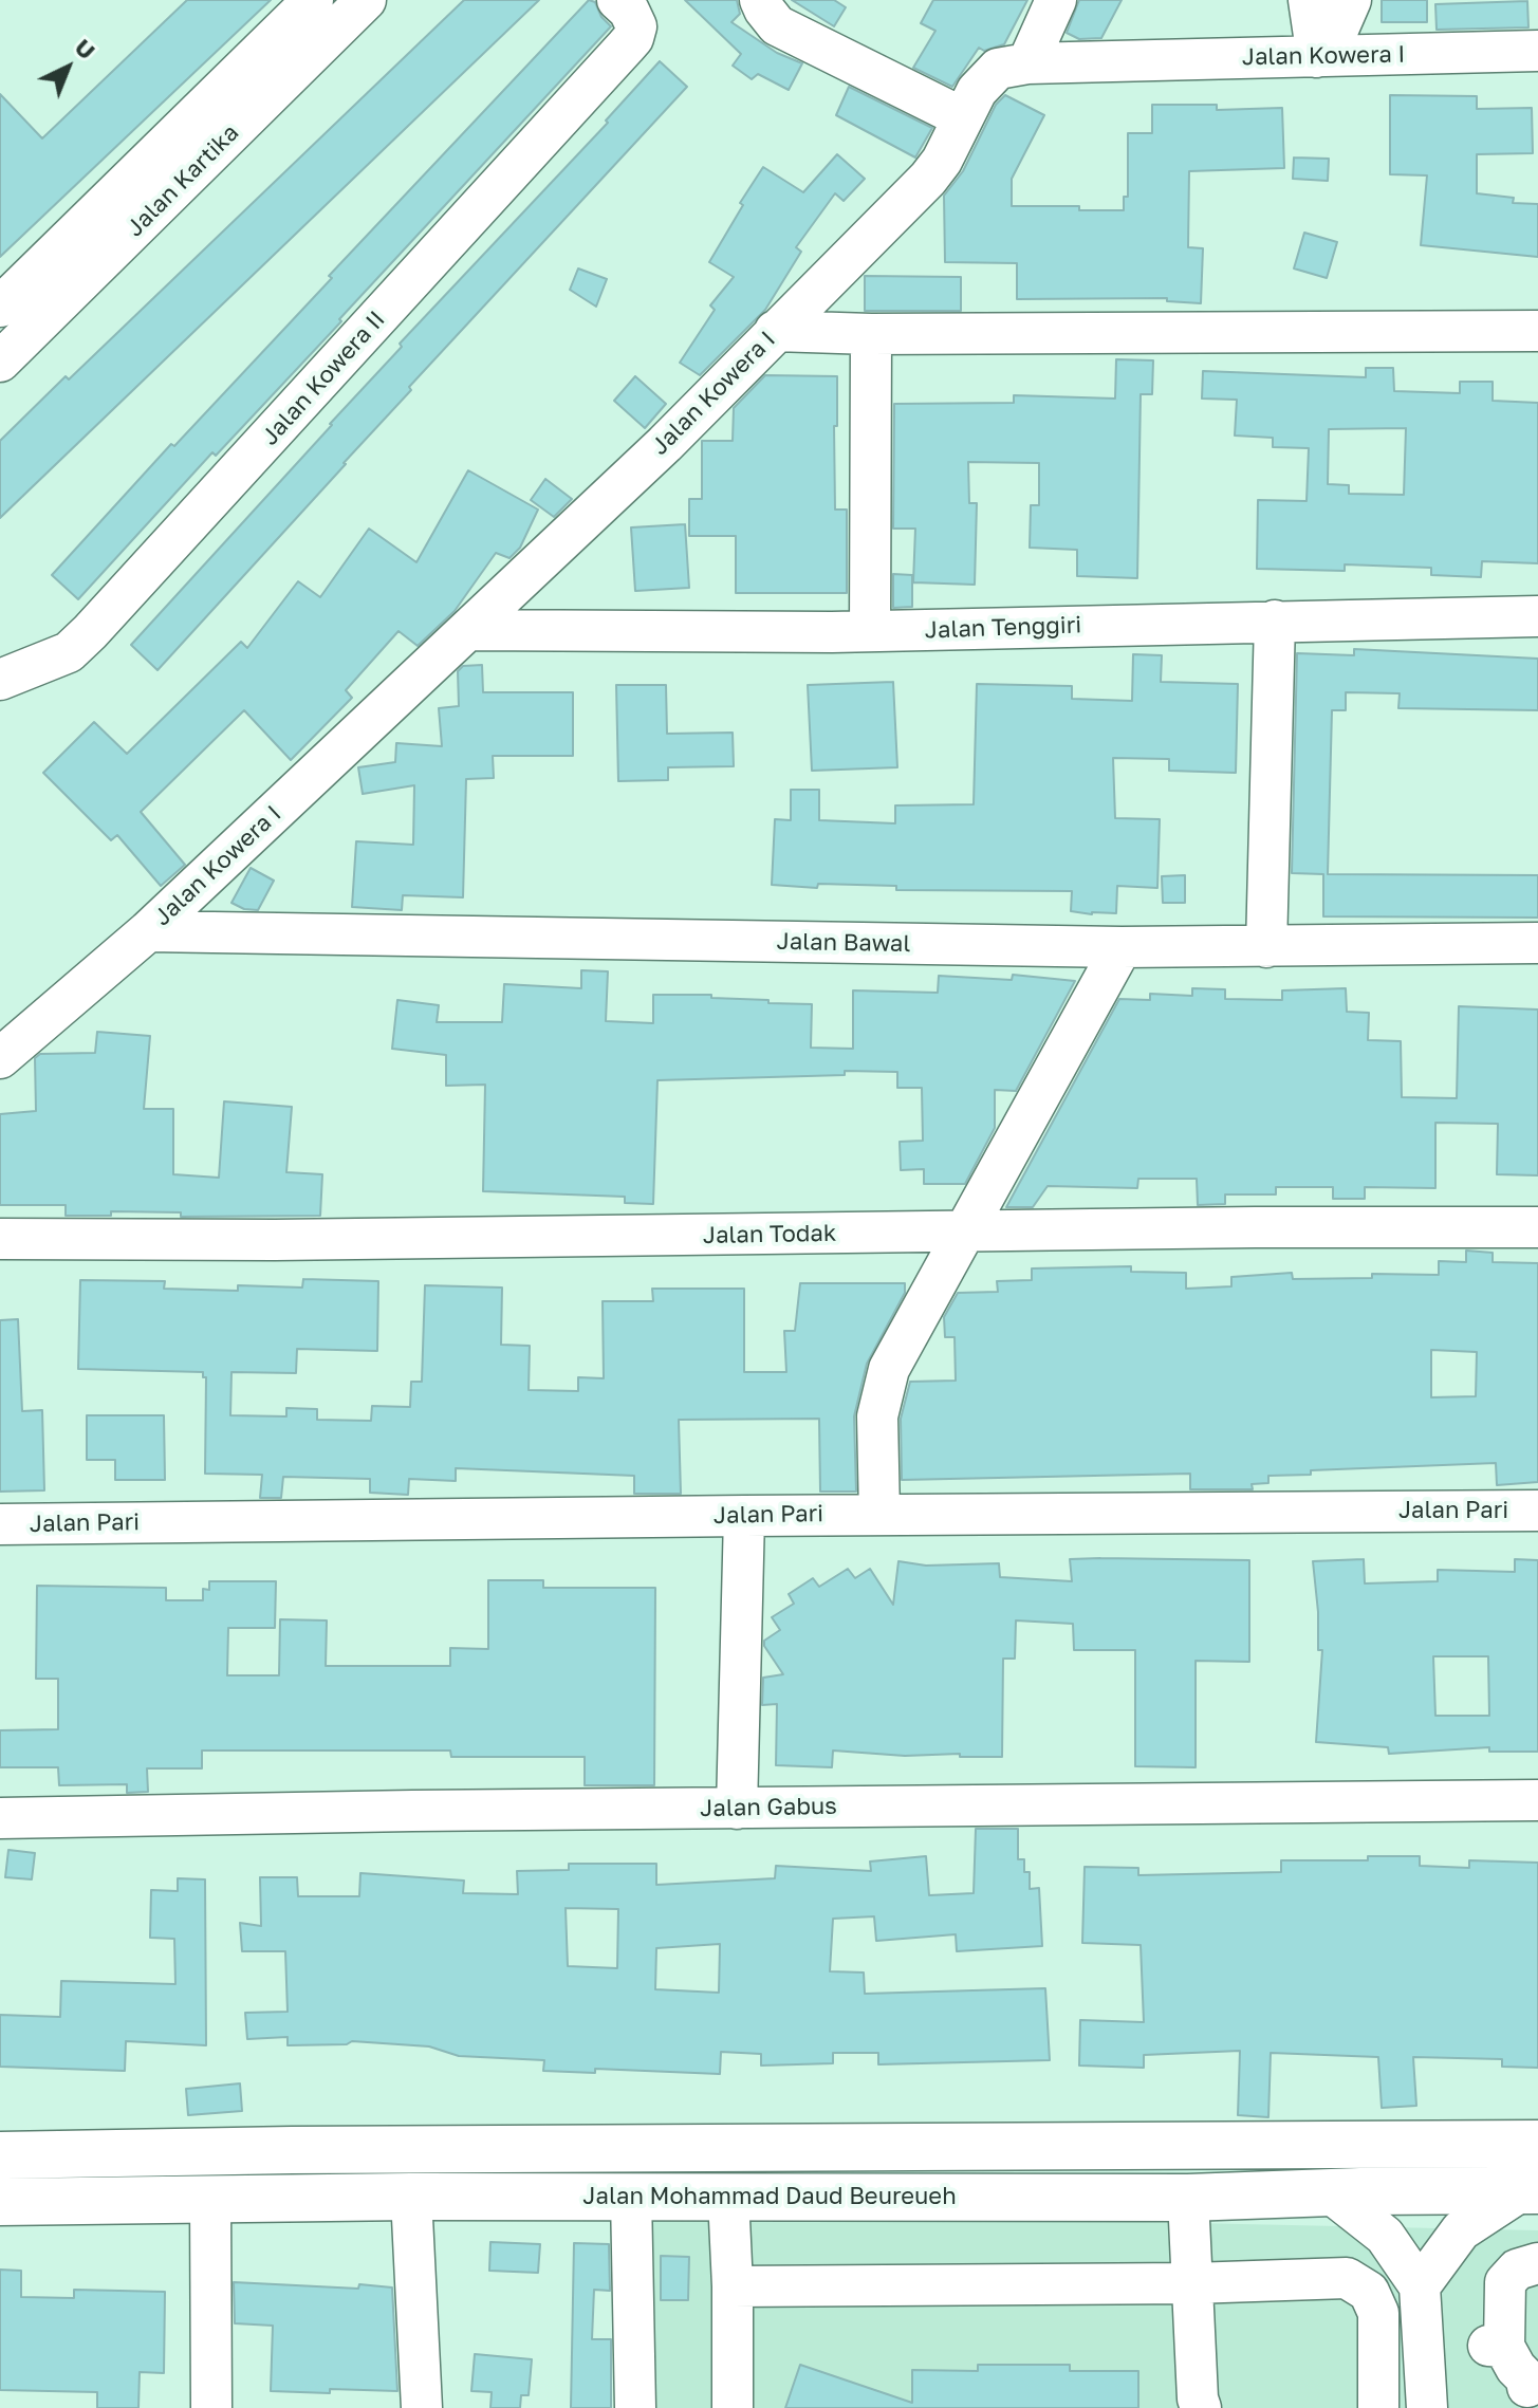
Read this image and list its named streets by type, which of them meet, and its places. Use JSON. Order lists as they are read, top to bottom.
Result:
{
  "streets": {
    "highway": ["Jalan Mohammad Daud Beureueh"],
    "street": [
      "Jalan Kowera I",
      "Jalan Kartika",
      "Jalan Kowera II",
      "Jalan Tenggiri",
      "Jalan Bawal",
      "Jalan Todak",
      "Jalan Pari",
      "Jalan Gabus"
    ]
  },
  "crossings": [
    ["Jalan Kowera I", "Jalan Tenggiri"],
    ["Jalan Kowera I", "Jalan Bawal"]
  ],
  "north": "top right"
}
